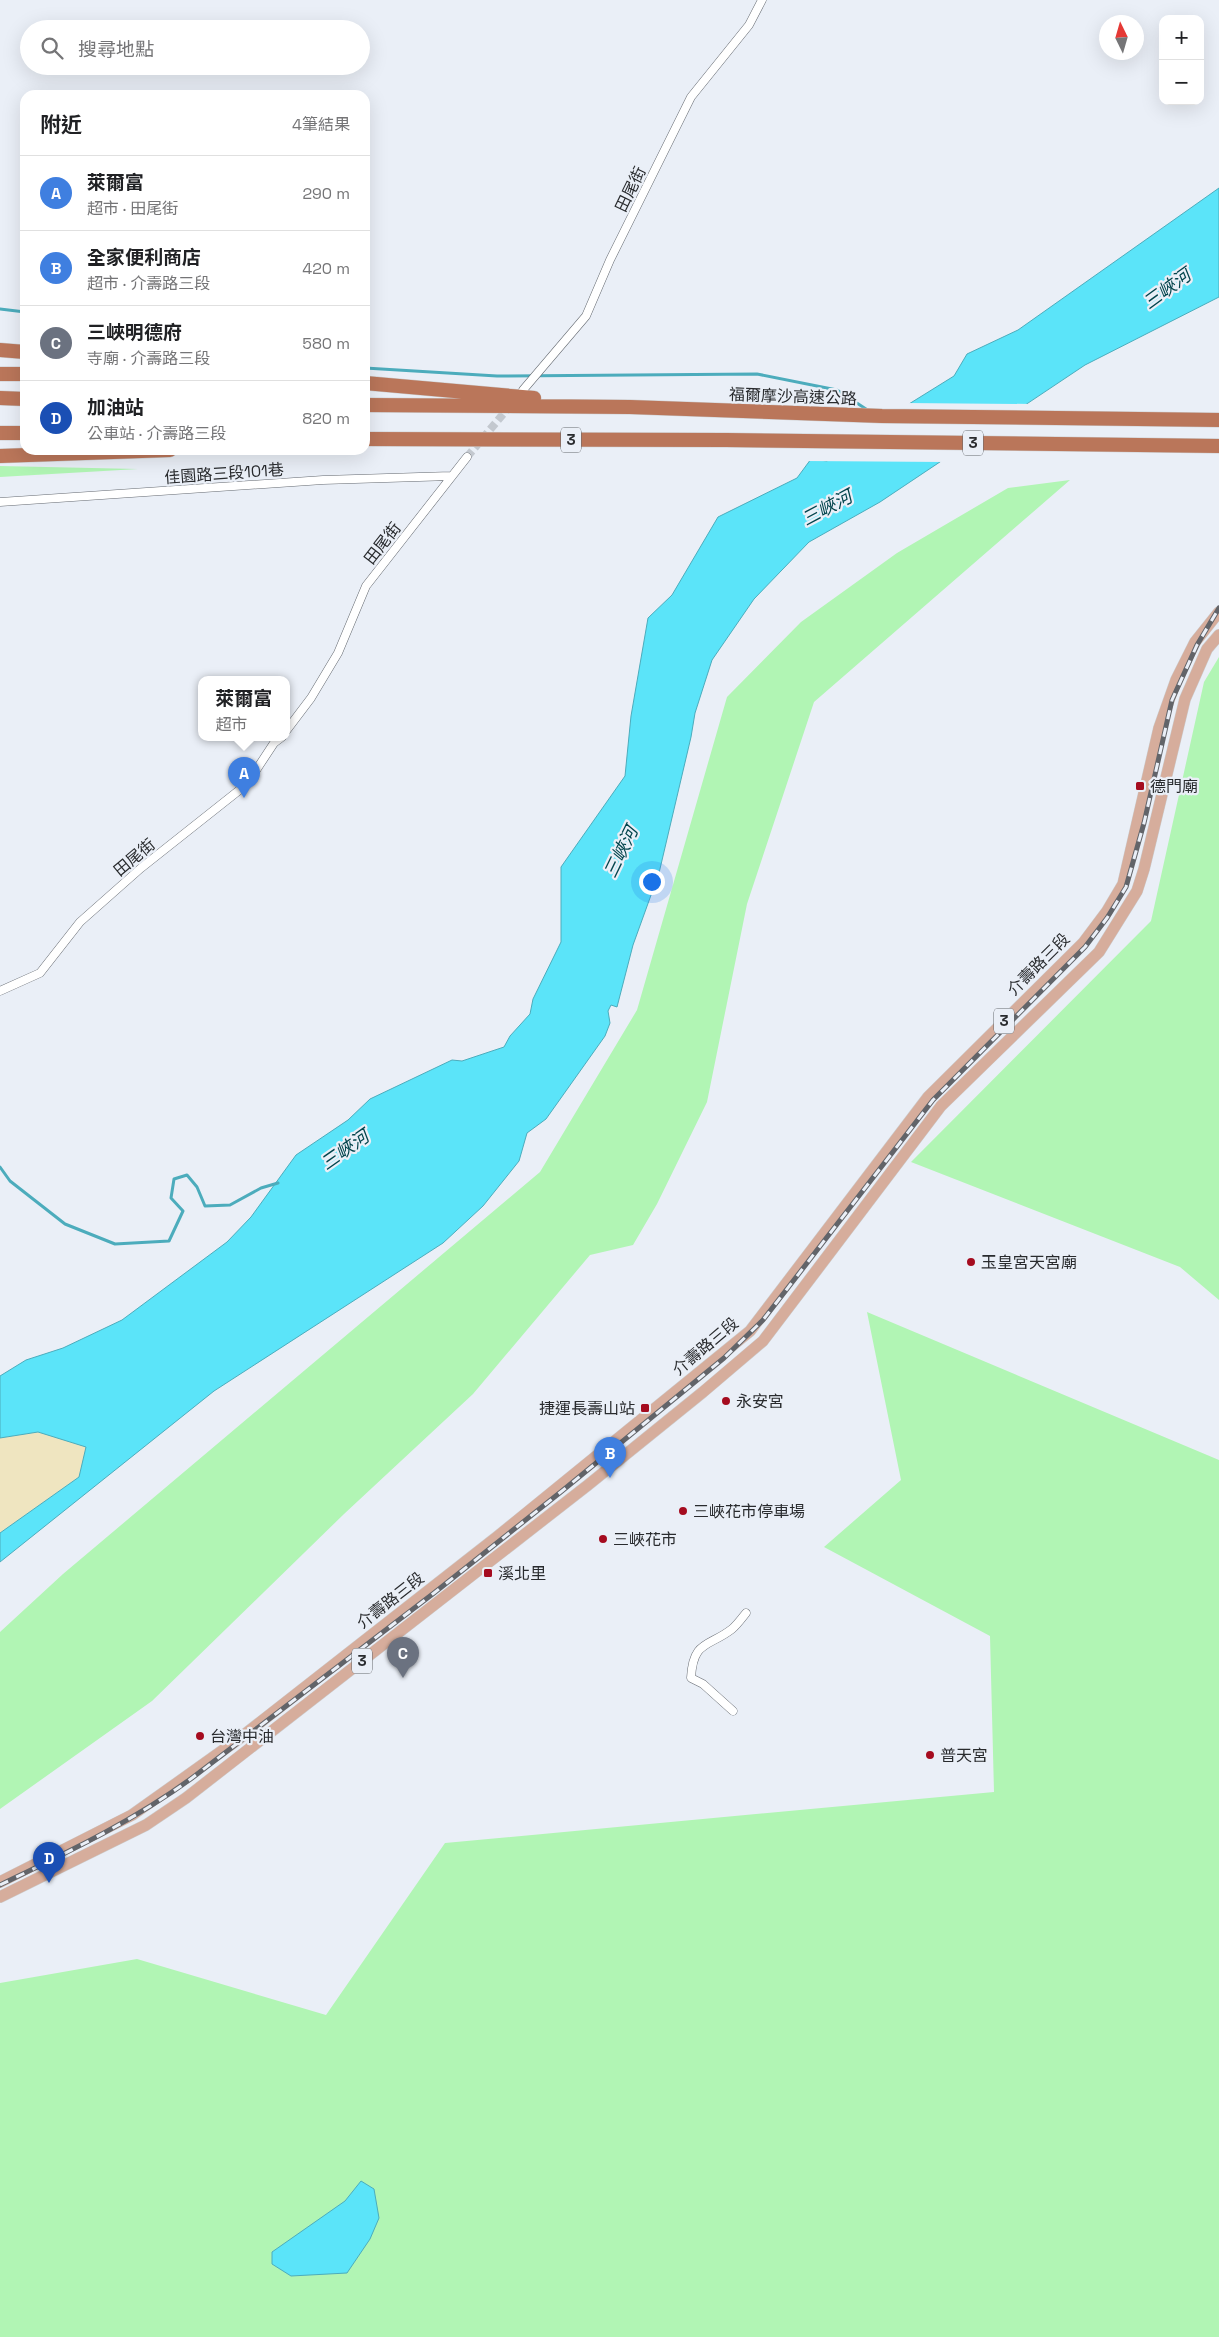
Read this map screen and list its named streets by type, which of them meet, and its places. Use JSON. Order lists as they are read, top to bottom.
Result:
{
  "streets": {
    "highway": ["福爾摩沙高速公路", "3"],
    "main road": ["介壽路三段"],
    "street": ["田尾街", "佳園路三段101巷"]
  },
  "crossings": [
    ["田尾街", "佳園路三段101巷"]
  ],
  "water": ["三峽河"],
  "places": {
    "transit": ["德門廟", "捷運長壽山站", "溪北里"],
    "other": [
      "玉皇宮天宮廟",
      "永安宮",
      "三峽花市停車場",
      "三峽花市",
      "台灣中油",
      "普天宮"
    ]
  },
  "north": "top",
  "page": {
    "map_buttons": ["+", "−"],
    "search": "搜尋地點",
    "heading": ["附近", "4筆結果"],
    "list": [
      {
        "mark": "A",
        "name": "萊爾富",
        "note": "超市 · 田尾街",
        "value": "290 m"
      },
      {
        "mark": "B",
        "name": "全家便利商店",
        "note": "超市 · 介壽路三段",
        "value": "420 m"
      },
      {
        "mark": "C",
        "name": "三峽明德府",
        "note": "寺廟 · 介壽路三段",
        "value": "580 m"
      },
      {
        "mark": "D",
        "name": "加油站",
        "note": "公車站 · 介壽路三段",
        "value": "820 m"
      }
    ],
    "popup": ["萊爾富", "超市"],
    "pins": [
      "A",
      "B",
      "C",
      "D"
    ]
  }
}
